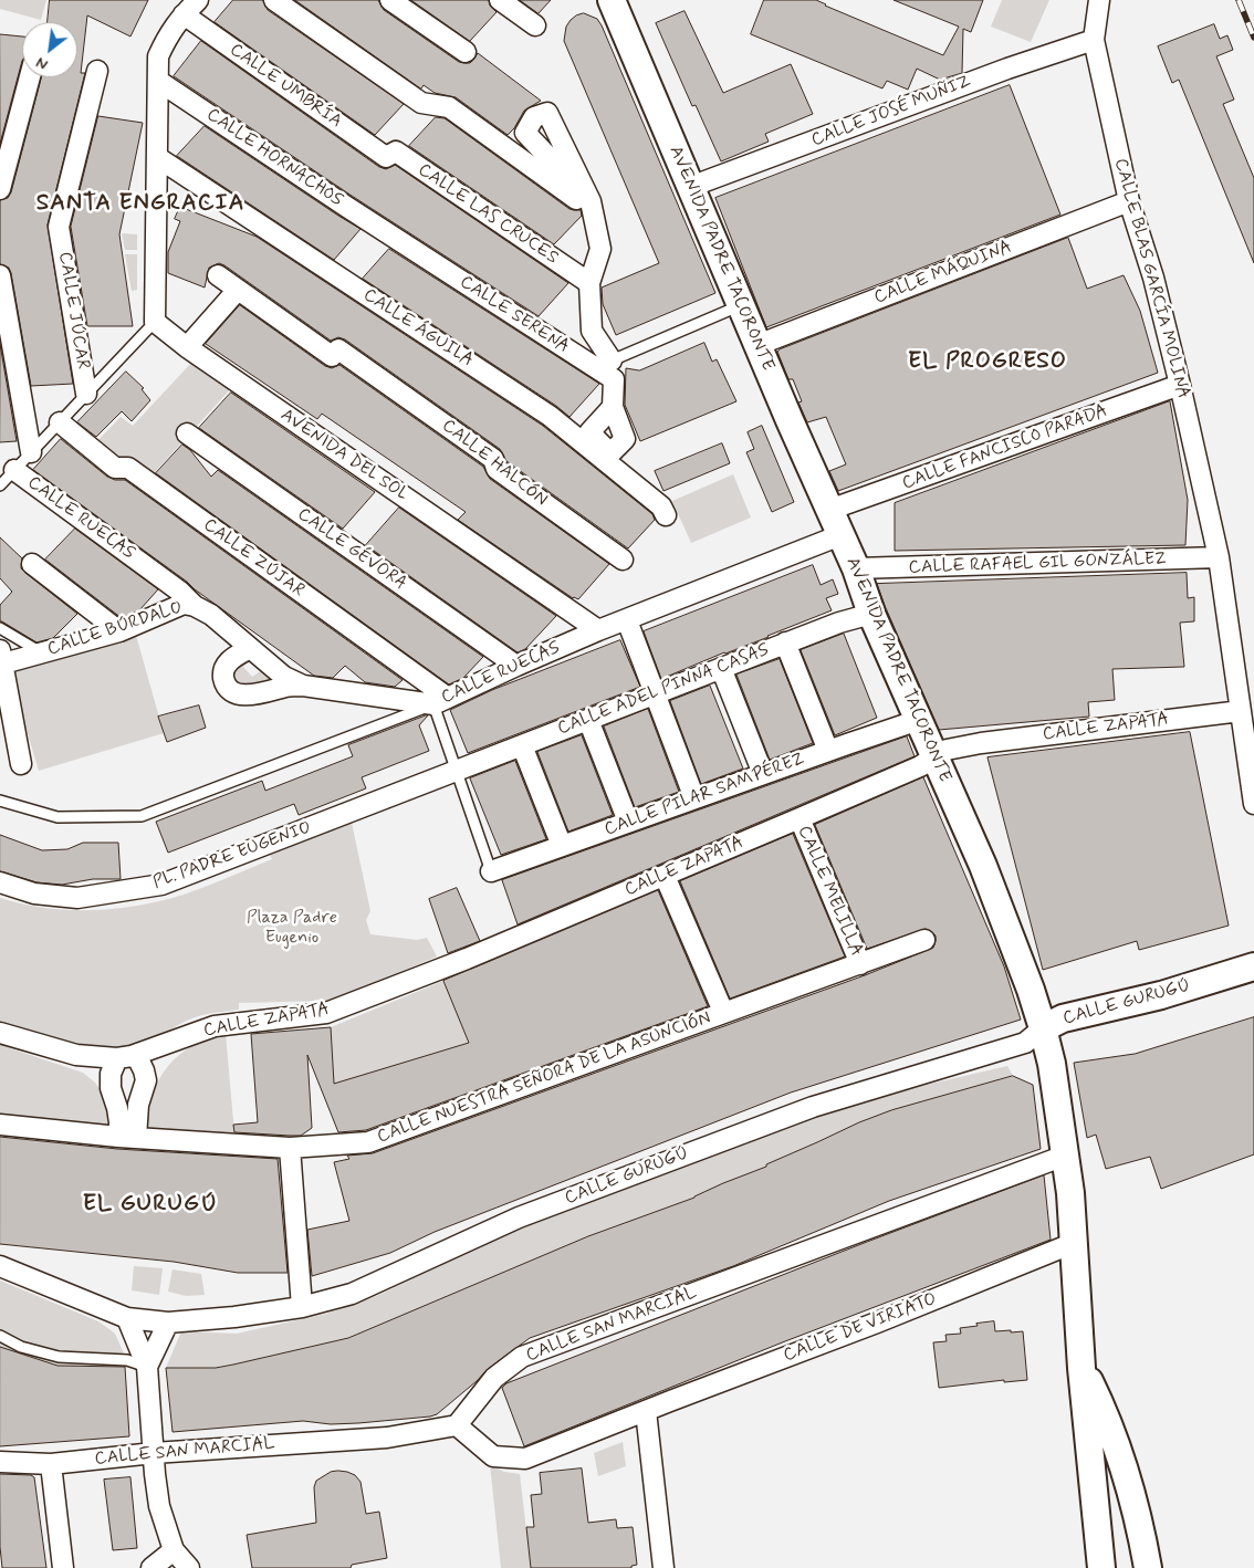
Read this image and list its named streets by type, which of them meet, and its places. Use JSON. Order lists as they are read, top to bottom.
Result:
{
  "streets": {
    "main road": ["AVENIDA PADRE TACORONTE", "CALLE GURUGÚ"],
    "street": [
      "CALLE UMBRÍA",
      "CALLE JOSÉ MUÑIZ",
      "CALLE HORNACHOS",
      "CALLE LAS CRUCES",
      "CALLE MÁQUINA",
      "CALLE BLAS GARCÍA MOLINA",
      "CALLE JÚCAR",
      "CALLE SERENA",
      "CALLE ÁGUILA",
      "CALLE FANCISCO PARADA",
      "AVENIDA DEL SOL",
      "CALLE HALCÓN",
      "CALLE RUECAS",
      "CALLE GÉVORA",
      "CALLE ZÚJAR",
      "CALLE RAFAEL GIL GONZÁLEZ",
      "CALLE BÚRDALO",
      "CALLE ADEL PINNA CASAS",
      "CALLE ZAPATA",
      "CALLE PILAR SAMPÉREZ",
      "PL. PADRE EUGENIO",
      "CALLE MELILLA",
      "CALLE NUESTRA SEÑORA DE LA ASUNCIÓN",
      "CALLE SAN MARCIAL",
      "CALLE DE VIRIATO"
    ]
  },
  "crossings": [
    ["CALLE UMBRÍA", "CALLE LAS CRUCES"],
    ["CALLE JOSÉ MUÑIZ", "AVENIDA PADRE TACORONTE"],
    ["CALLE JOSÉ MUÑIZ", "CALLE BLAS GARCÍA MOLINA"],
    ["CALLE HORNACHOS", "CALLE SERENA"],
    ["AVENIDA PADRE TACORONTE", "CALLE MÁQUINA"],
    ["AVENIDA PADRE TACORONTE", "CALLE FANCISCO PARADA"],
    ["AVENIDA PADRE TACORONTE", "CALLE RAFAEL GIL GONZÁLEZ"],
    ["AVENIDA PADRE TACORONTE", "CALLE ADEL PINNA CASAS"],
    ["AVENIDA PADRE TACORONTE", "CALLE ZAPATA"],
    ["AVENIDA PADRE TACORONTE", "CALLE PILAR SAMPÉREZ"],
    ["AVENIDA PADRE TACORONTE", "CALLE GURUGÚ"],
    ["AVENIDA PADRE TACORONTE", "CALLE SAN MARCIAL"],
    ["AVENIDA PADRE TACORONTE", "CALLE DE VIRIATO"],
    ["CALLE MÁQUINA", "CALLE BLAS GARCÍA MOLINA"],
    ["CALLE BLAS GARCÍA MOLINA", "CALLE FANCISCO PARADA"],
    ["CALLE BLAS GARCÍA MOLINA", "CALLE RAFAEL GIL GONZÁLEZ"],
    ["CALLE BLAS GARCÍA MOLINA", "CALLE ZAPATA"],
    ["AVENIDA DEL SOL", "CALLE RUECAS"],
    ["CALLE RUECAS", "CALLE GÉVORA"],
    ["CALLE RUECAS", "CALLE ZÚJAR"],
    ["CALLE RUECAS", "CALLE BÚRDALO"],
    ["CALLE ADEL PINNA CASAS", "PL. PADRE EUGENIO"],
    ["CALLE ZAPATA", "CALLE MELILLA"],
    ["CALLE MELILLA", "CALLE NUESTRA SEÑORA DE LA ASUNCIÓN"],
    ["CALLE SAN MARCIAL", "CALLE DE VIRIATO"]
  ],
  "districts": ["SANTA ENGRACIA", "EL PROGRESO", "EL GURUGÚ"],
  "parks": ["Plaza Padre Eugenio"],
  "north": "bottom left"
}
